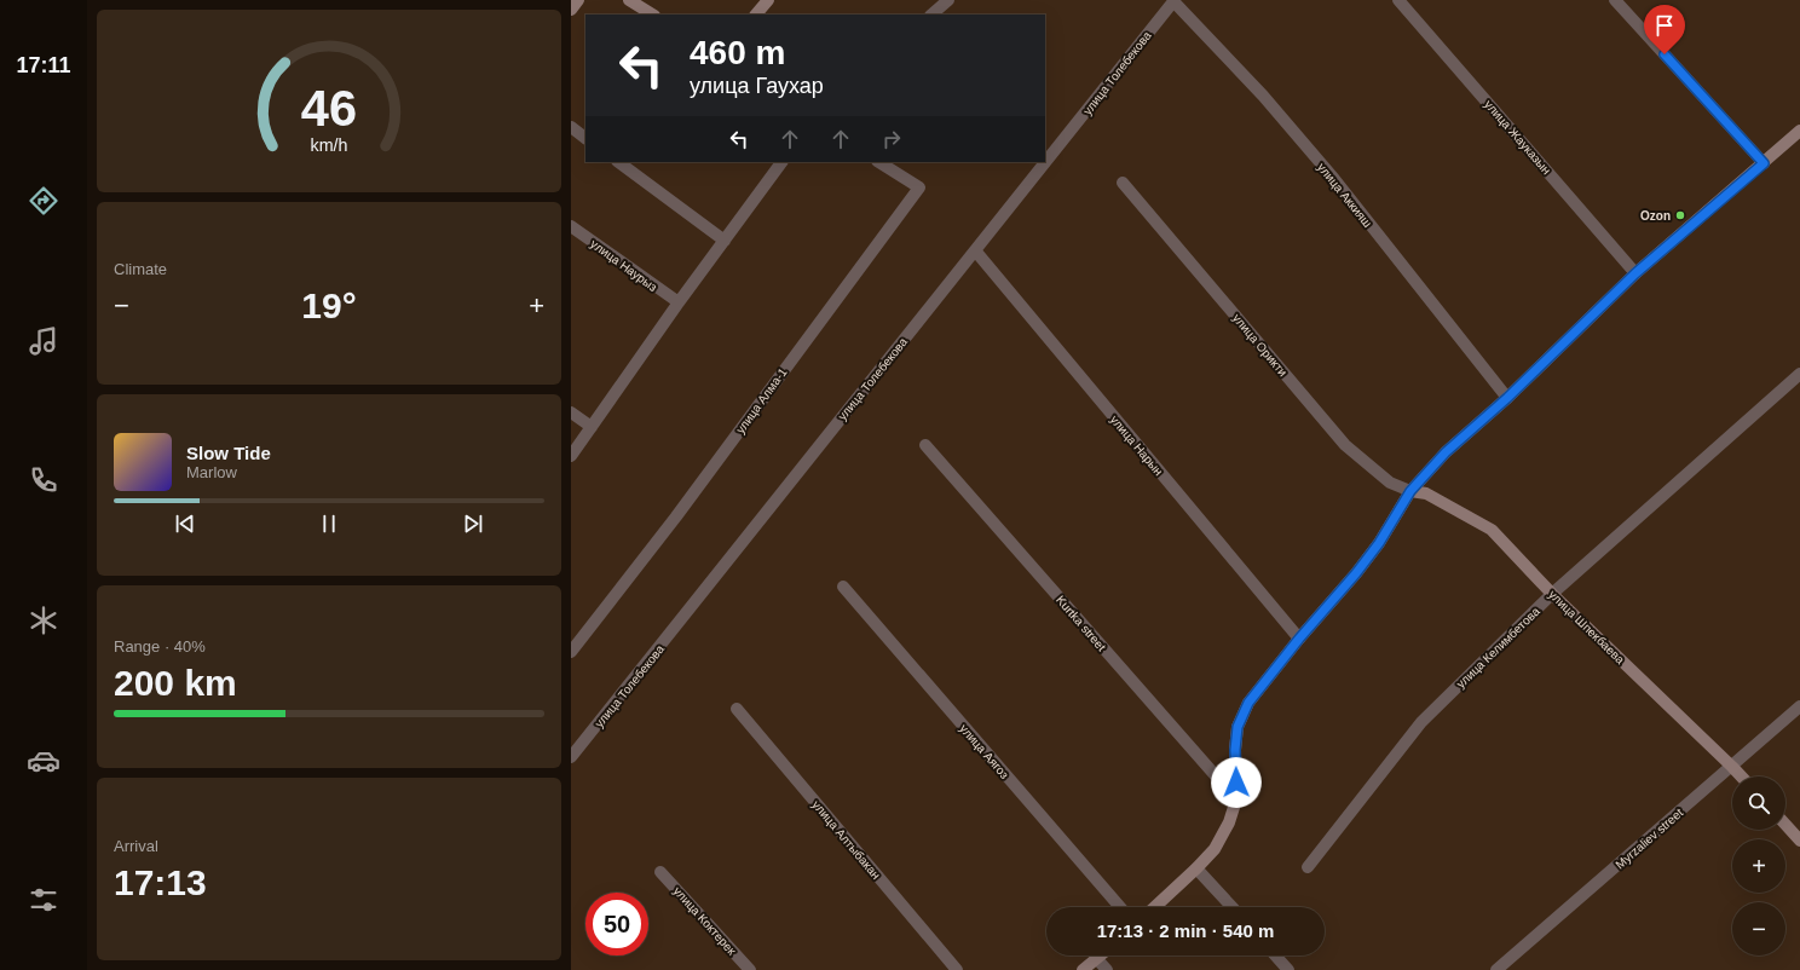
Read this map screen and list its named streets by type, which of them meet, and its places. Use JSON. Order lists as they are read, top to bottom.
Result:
{
  "streets": {
    "main road": ["улица Шпекбаева"],
    "street": [
      "улица Толебекова",
      "улица Жауказын",
      "улица Аккияш",
      "улица Наурыз",
      "улица Орикти",
      "улица Алма-1",
      "улица Нарын",
      "Kurtka street",
      "улица Келимбетова",
      "улица Аягоз",
      "Myrzaliev street",
      "улица Алтыбакан",
      "улица Коктерек"
    ]
  },
  "crossings": [
    ["улица Толебекова", "улица Аккияш"],
    ["улица Толебекова", "улица Нарын"],
    ["улица Орикти", "улица Шпекбаева"],
    ["улица Шпекбаева", "улица Келимбетова"],
    ["улица Шпекбаева", "Myrzaliev street"]
  ],
  "places": ["Ozon"],
  "page": {
    "tabs": "17:11",
    "turn": ["460 m", "улица Гаухар"],
    "tile": [
      "Climate",
      ["Range · 40%", "200 km"],
      ["Arrival", "17:13"]
    ],
    "heat": ["−", "19°", "+"],
    "song": ["Slow Tide", "Marlow"],
    "map_buttons": ["+", "−"],
    "limit": "50",
    "trip": "17:13 · 2 min · 540 m",
    "gauge": ["46", "km/h"]
  }
}
